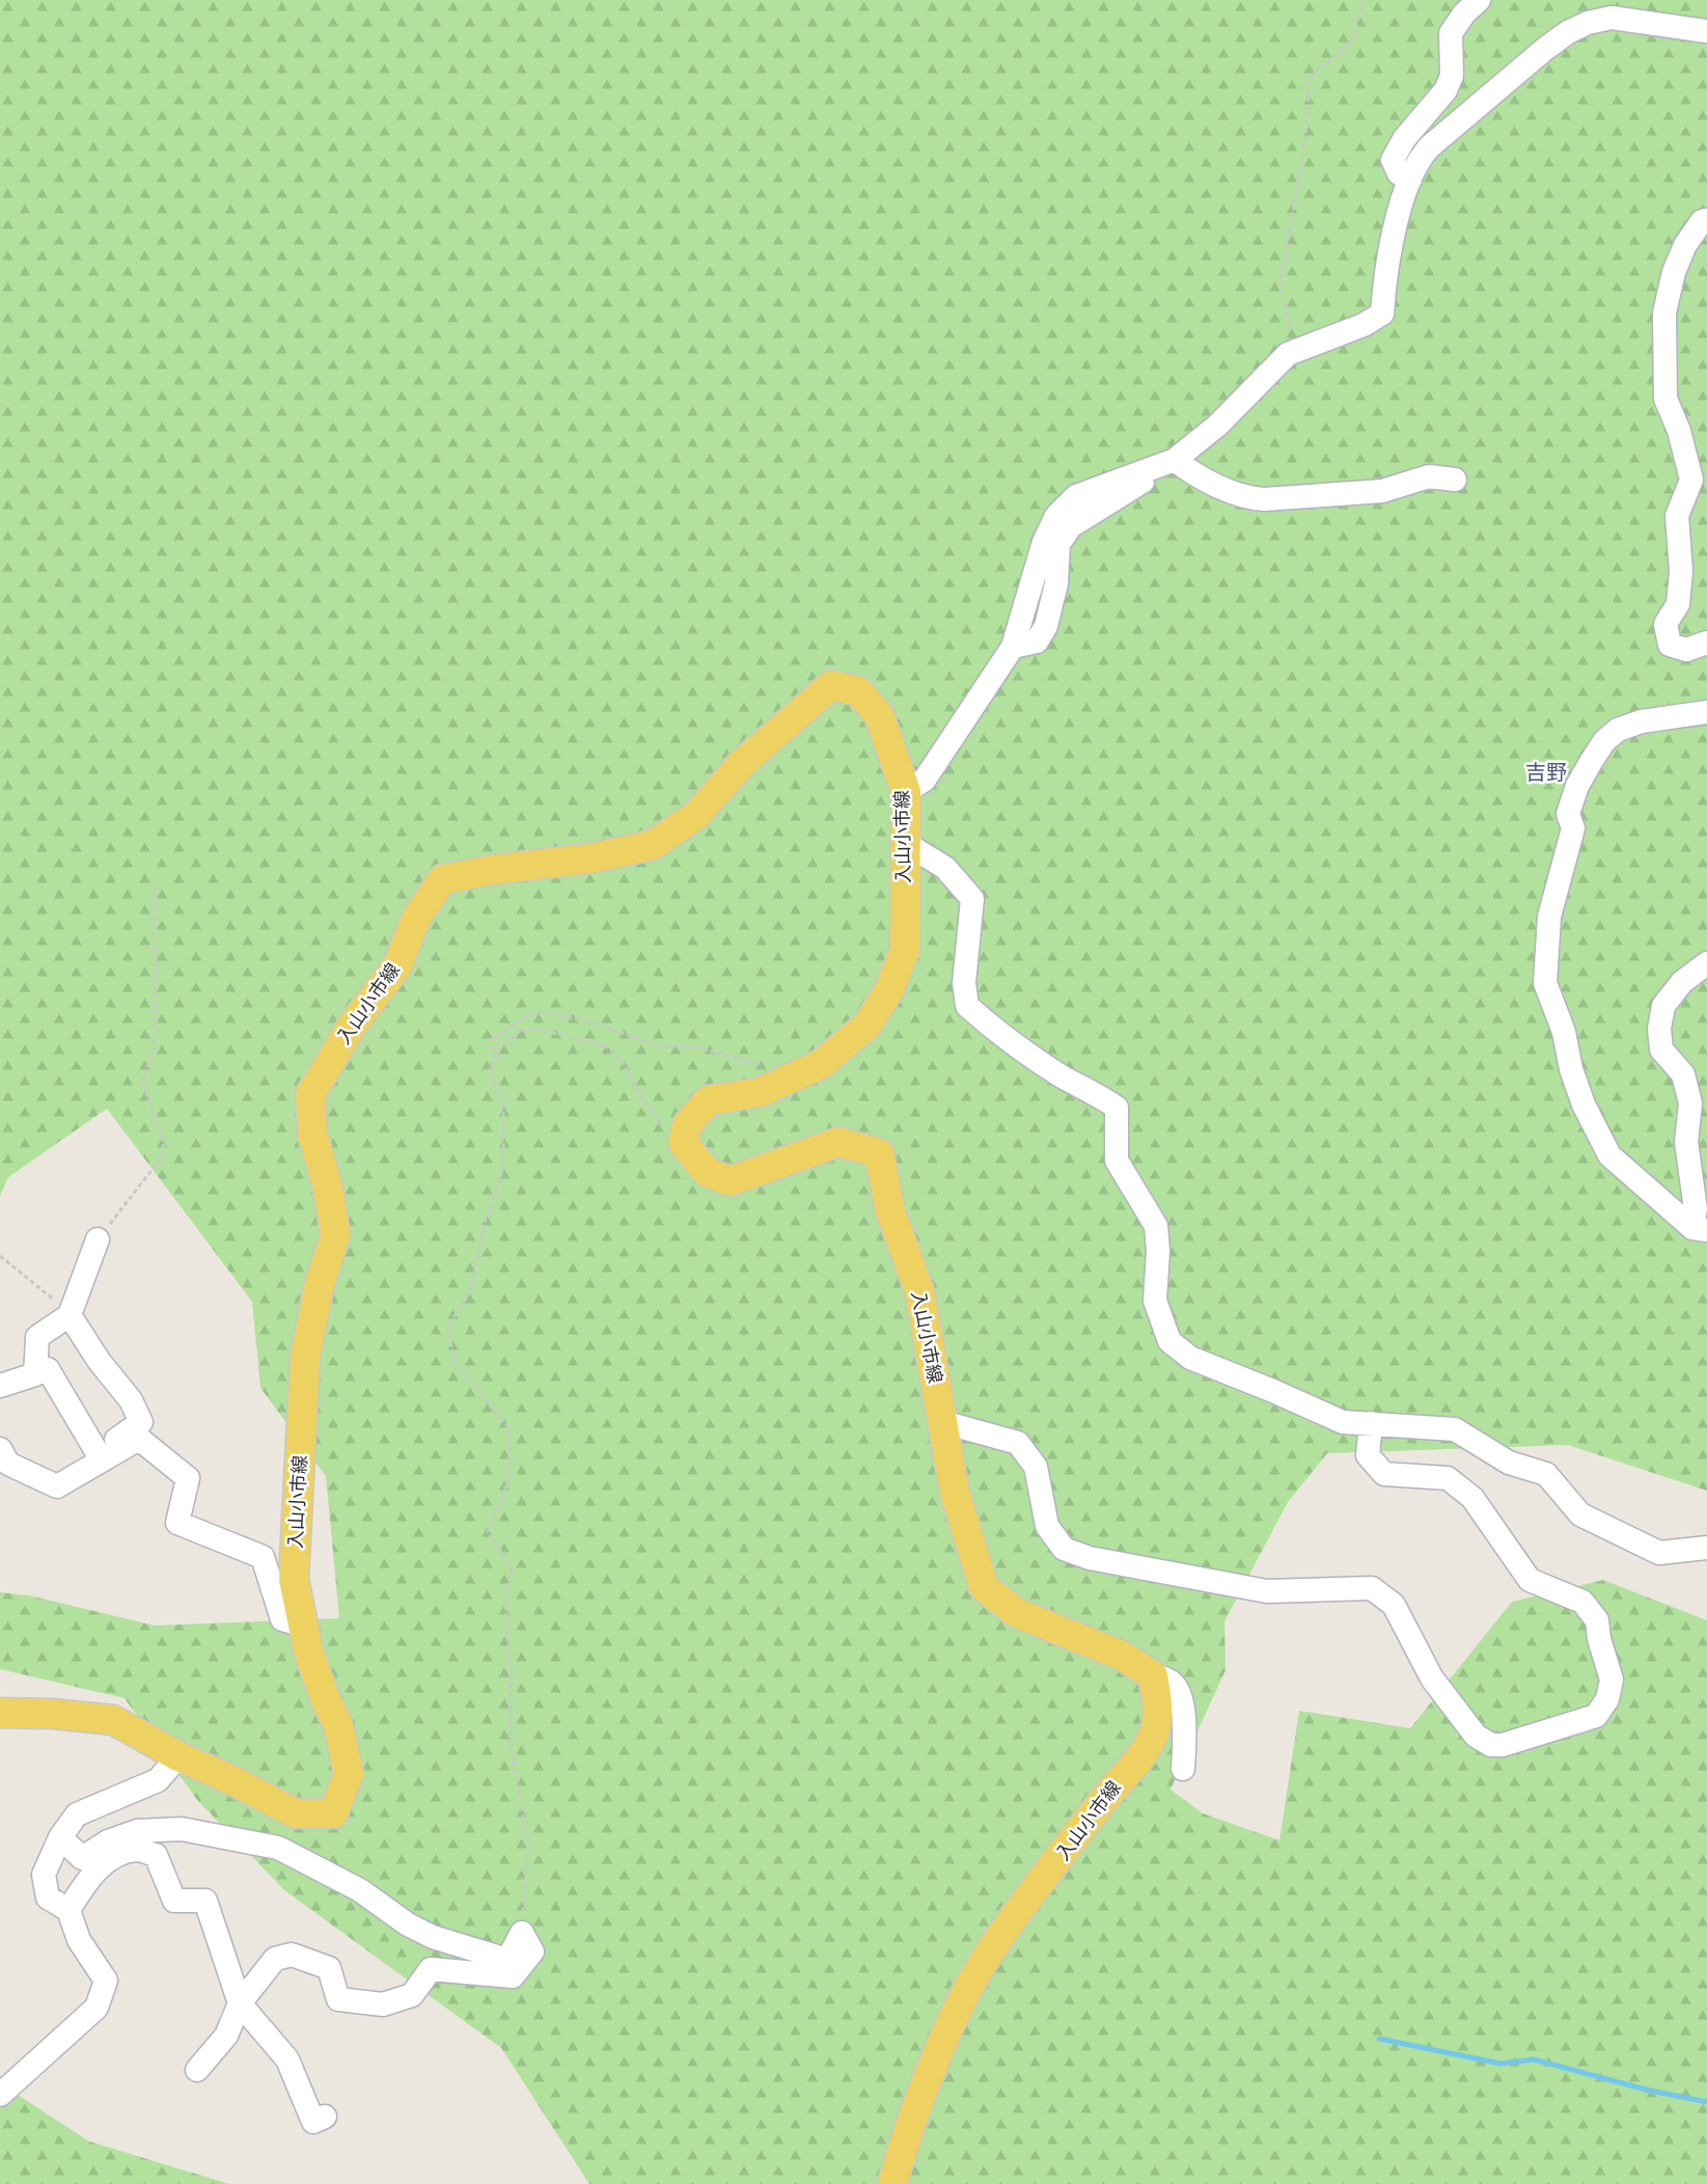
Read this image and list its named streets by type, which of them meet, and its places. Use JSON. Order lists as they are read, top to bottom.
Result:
{
  "streets": {
    "main road": ["入山小市線"]
  },
  "districts": ["吉野"]
}
